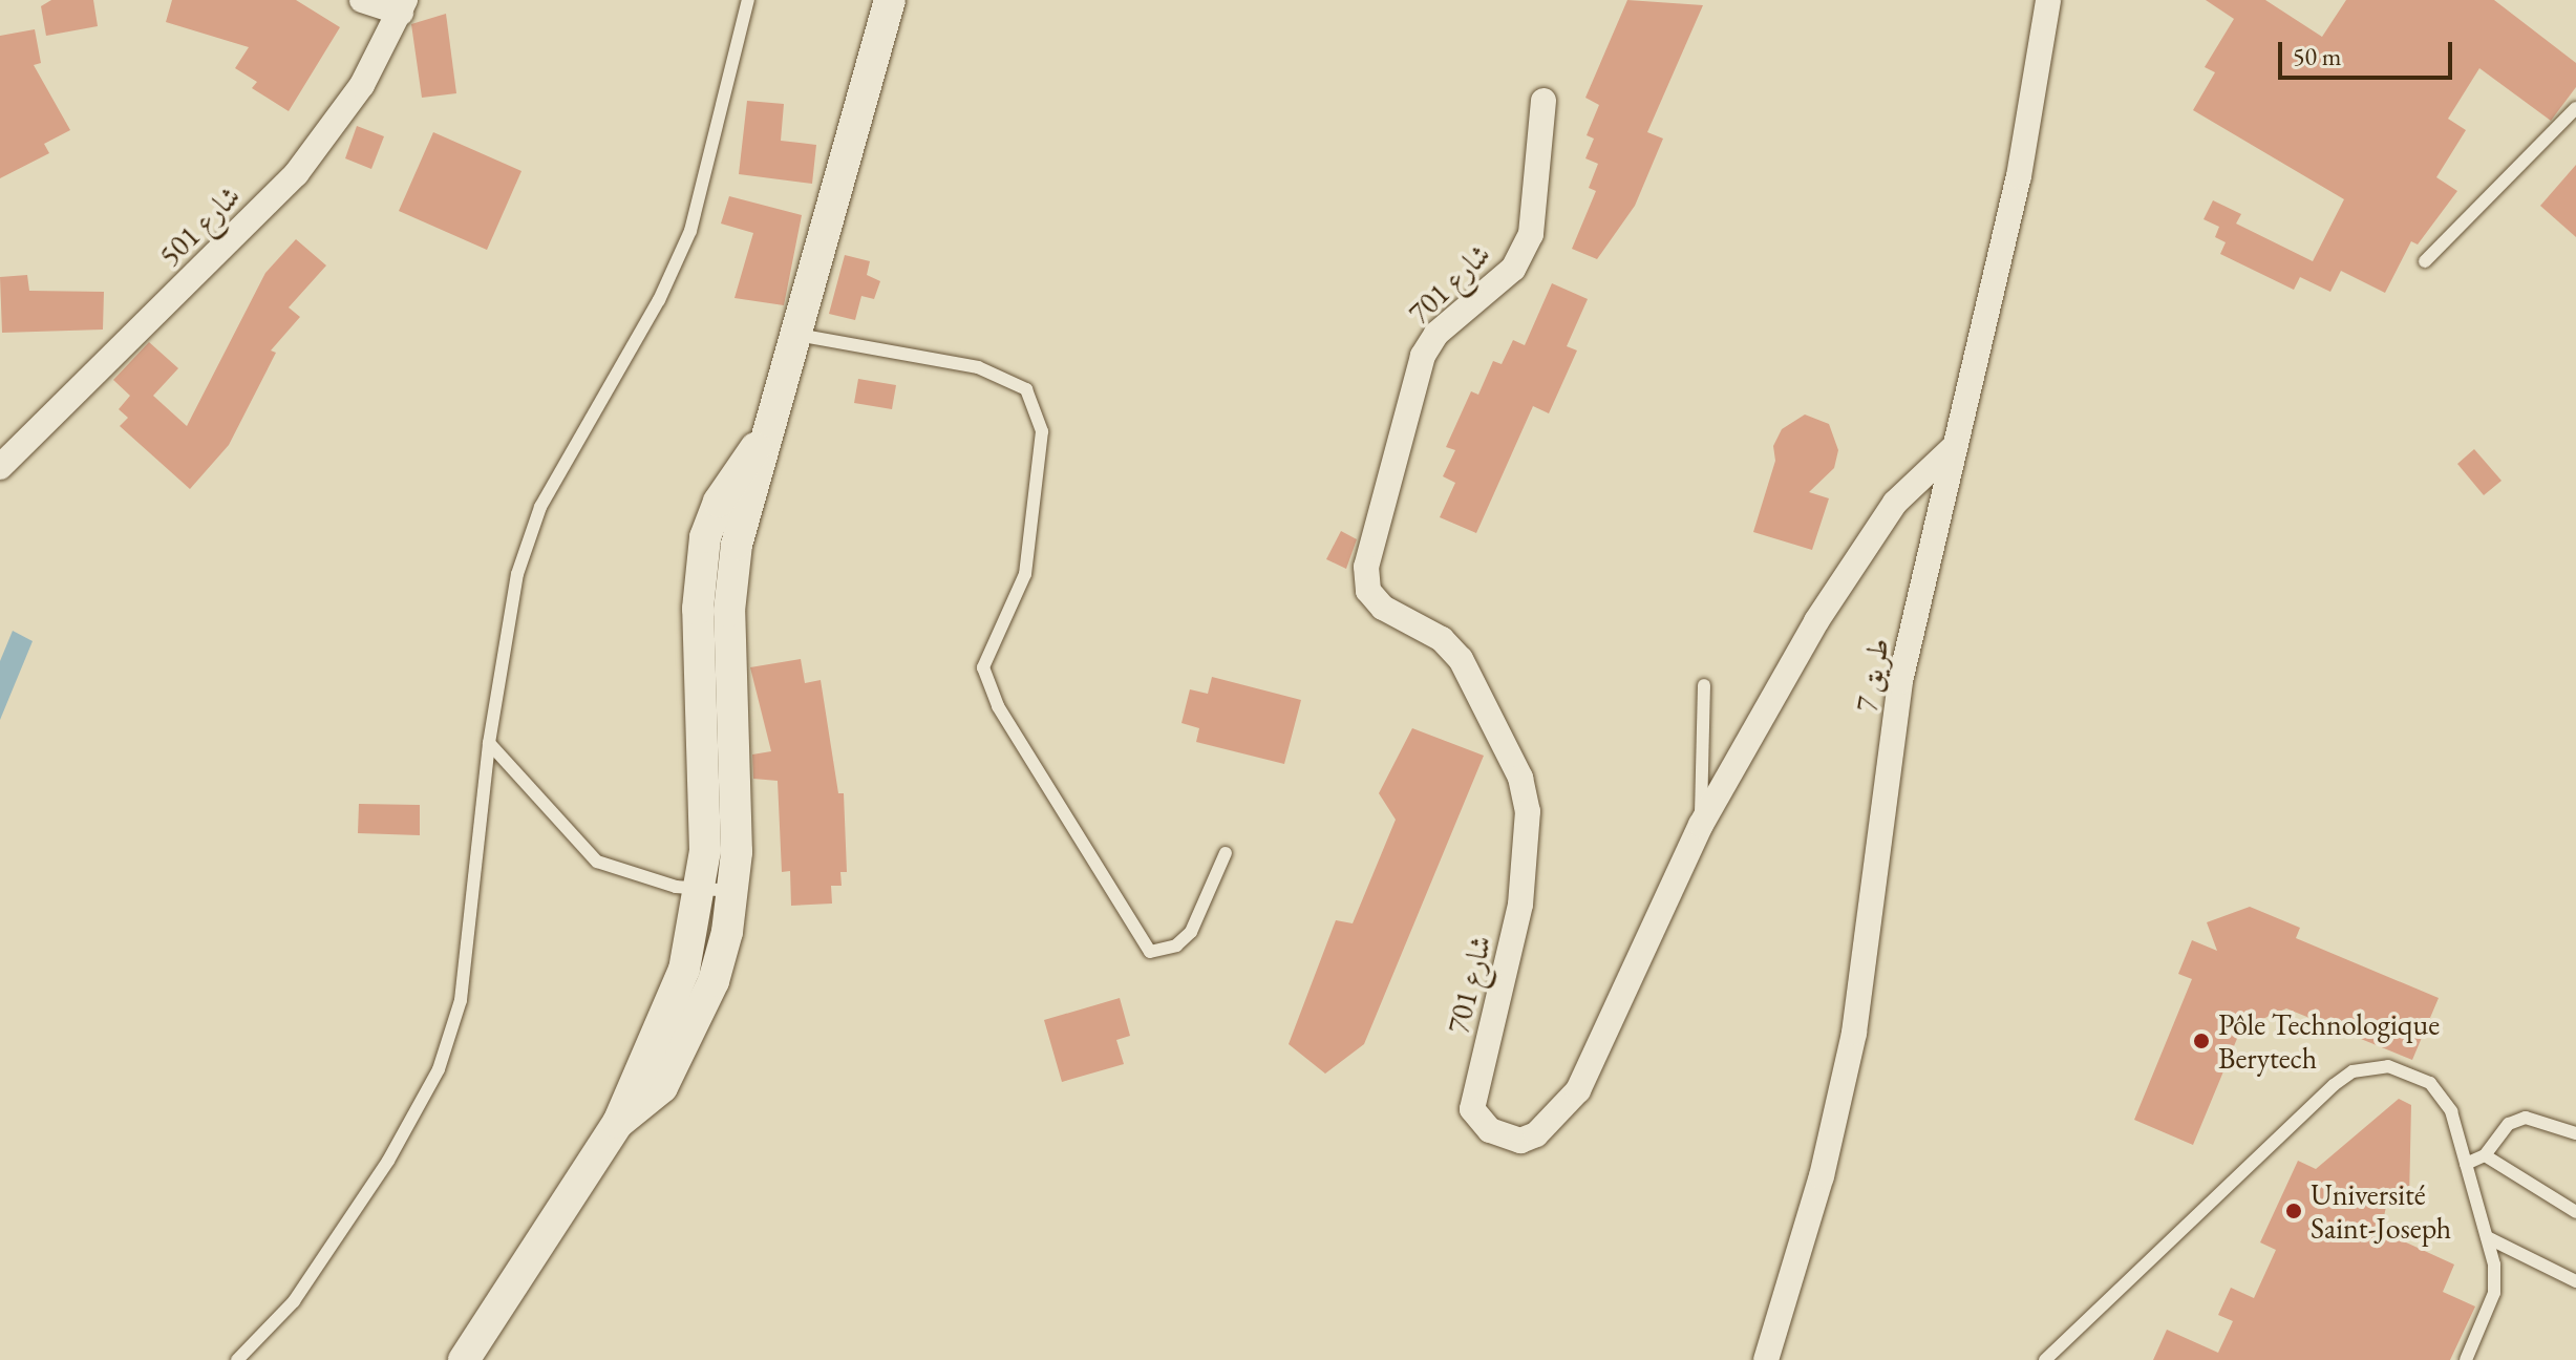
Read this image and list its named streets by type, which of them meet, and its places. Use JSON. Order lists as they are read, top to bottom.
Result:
{
  "streets": {
    "street": ["شارع 501", "شارع 701", "طريق 7"]
  },
  "crossings": [
    ["شارع 701", "طريق 7"]
  ],
  "places": ["Pôle Technologique Berytech", "Université Saint-Joseph"],
  "scale_bar": "50 m"
}
